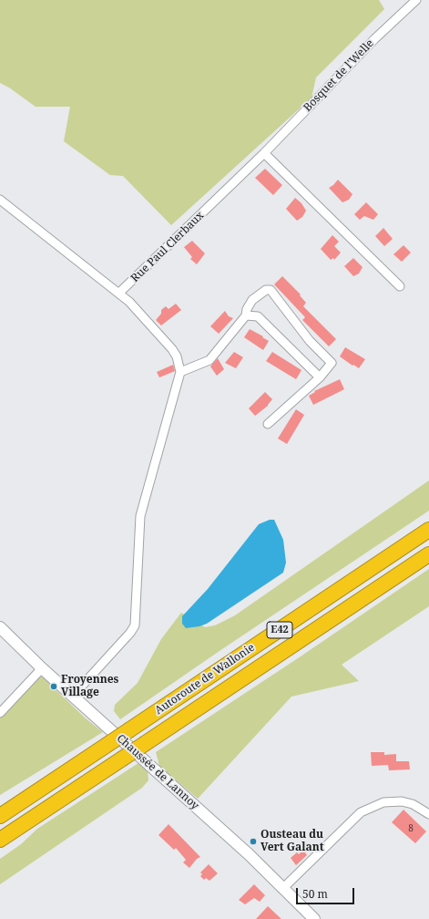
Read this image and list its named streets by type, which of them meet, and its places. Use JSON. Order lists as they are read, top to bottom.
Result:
{
  "streets": {
    "highway": ["E42", "Autoroute de Wallonie"],
    "main road": ["Chaussée de Lannoy"],
    "street": ["Bosquet de l'Welle", "Rue Paul Clerbaux"]
  },
  "crossings": [
    ["Bosquet de l'Welle", "Rue Paul Clerbaux"]
  ],
  "places": ["Froyennes Village", "Ousteau du Vert Galant"],
  "house_numbers": ["8"],
  "scale_bar": "50 m"
}
